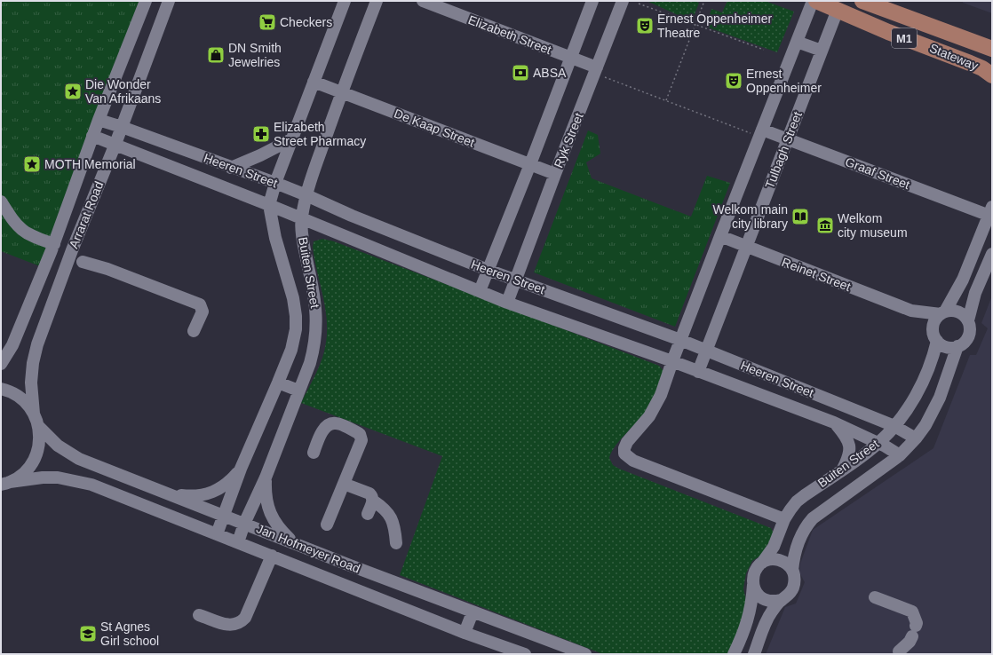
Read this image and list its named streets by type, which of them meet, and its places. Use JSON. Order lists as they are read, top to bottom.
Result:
{
  "streets": {
    "main road": ["M1", "Stateway"],
    "street": [
      "Elizabeth Street",
      "De Kaap Street",
      "Ryk Street",
      "Tulbagh Street",
      "Heeren Street",
      "Graaf Street",
      "Arrarat Road",
      "Buiten Street",
      "Reinet Street",
      "Jan Hofmeyer Road"
    ]
  },
  "crossings": [
    ["Elizabeth Street", "Ryk Street"],
    ["Stateway", "Tulbagh Street"],
    ["De Kaap Street", "Ryk Street"],
    ["De Kaap Street", "Buiten Street"],
    ["Ryk Street", "Heeren Street"],
    ["Tulbagh Street", "Heeren Street"],
    ["Tulbagh Street", "Graaf Street"],
    ["Tulbagh Street", "Reinet Street"],
    ["Heeren Street", "Arrarat Road"],
    ["Heeren Street", "Buiten Street"],
    ["Buiten Street", "Reinet Street"],
    ["Buiten Street", "Jan Hofmeyer Road"]
  ],
  "places": {
    "supermarket": ["Checkers"],
    "theatre": ["Ernest Oppenheimer Theatre", "Ernest Oppenheimer"],
    "shop": ["DN Smith Jewelries"],
    "bank": ["ABSA"],
    "place": ["Die Wonder Van Afrikaans", "MOTH Memorial"],
    "pharmacy": ["Elizabeth Street Pharmacy"],
    "library": ["Welkom main city library"],
    "museum": ["Welkom city museum"],
    "school or university": ["St Agnes Girl school"]
  }
}
